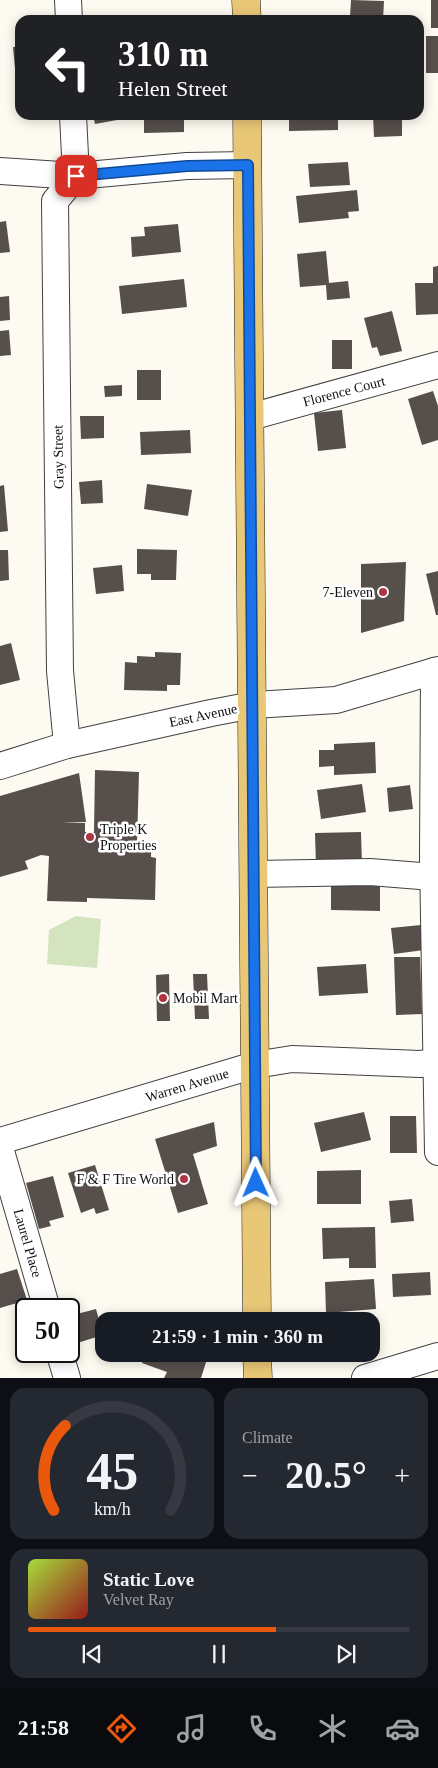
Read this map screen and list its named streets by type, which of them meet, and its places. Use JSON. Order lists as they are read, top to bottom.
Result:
{
  "streets": {
    "street": [
      "Florence Court",
      "Gray Street",
      "East Avenue",
      "Warren Avenue",
      "Laurel Place"
    ]
  },
  "crossings": [
    ["Gray Street", "East Avenue"]
  ],
  "places": [
    "7-Eleven",
    "Triple K Properties",
    "Mobil Mart",
    "F & F Tire World"
  ],
  "page": {
    "turn": ["310 m", "Helen Street"],
    "limit": "50",
    "trip": "21:59 · 1 min · 360 m",
    "tile": "Climate",
    "heat": ["−", "20.5°", "+"],
    "song": ["Static Love", "Velvet Ray"],
    "tabs": "21:58",
    "gauge": ["45", "km/h"]
  }
}
